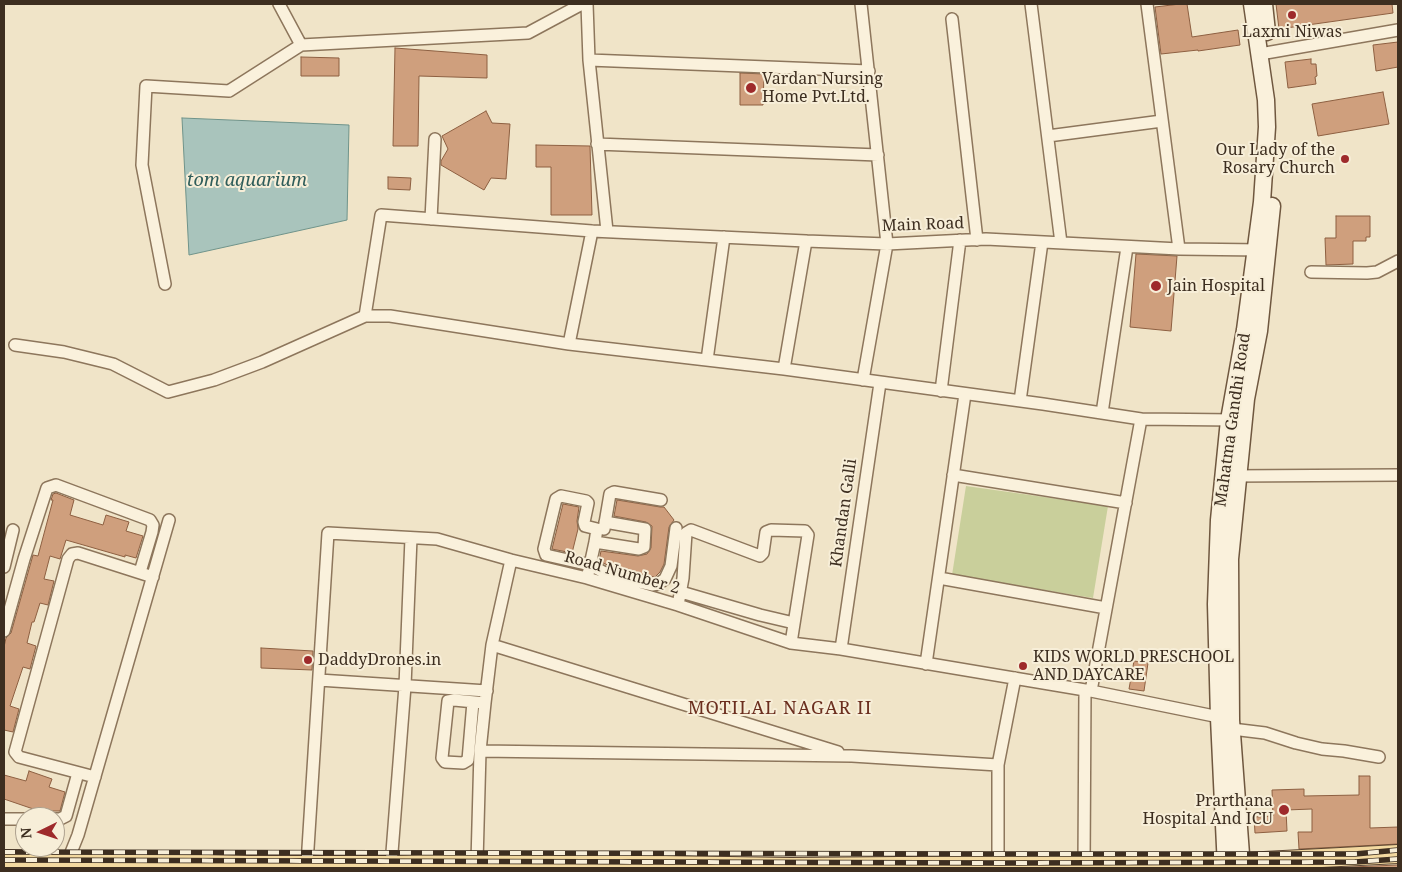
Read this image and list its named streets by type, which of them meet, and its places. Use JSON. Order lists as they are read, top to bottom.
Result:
{
  "streets": {
    "main road": ["Mahatma Gandhi Road"],
    "street": ["Main Road", "Khandan Galli", "Road Number 2"]
  },
  "crossings": [
    ["Main Road", "Mahatma Gandhi Road"],
    ["Mahatma Gandhi Road", "Road Number 2"],
    ["Khandan Galli", "Road Number 2"]
  ],
  "districts": ["MOTILAL NAGAR II"],
  "water": ["tom aquarium"],
  "places": [
    "Laxmi Niwas",
    "Vardan Nursing Home Pvt.Ltd.",
    "Our Lady of the Rosary Church",
    "Jain Hospital",
    "DaddyDrones.in",
    "KIDS WORLD PRESCHOOL AND DAYCARE",
    "Prarthana Hospital And ICU"
  ],
  "north": "left"
}
